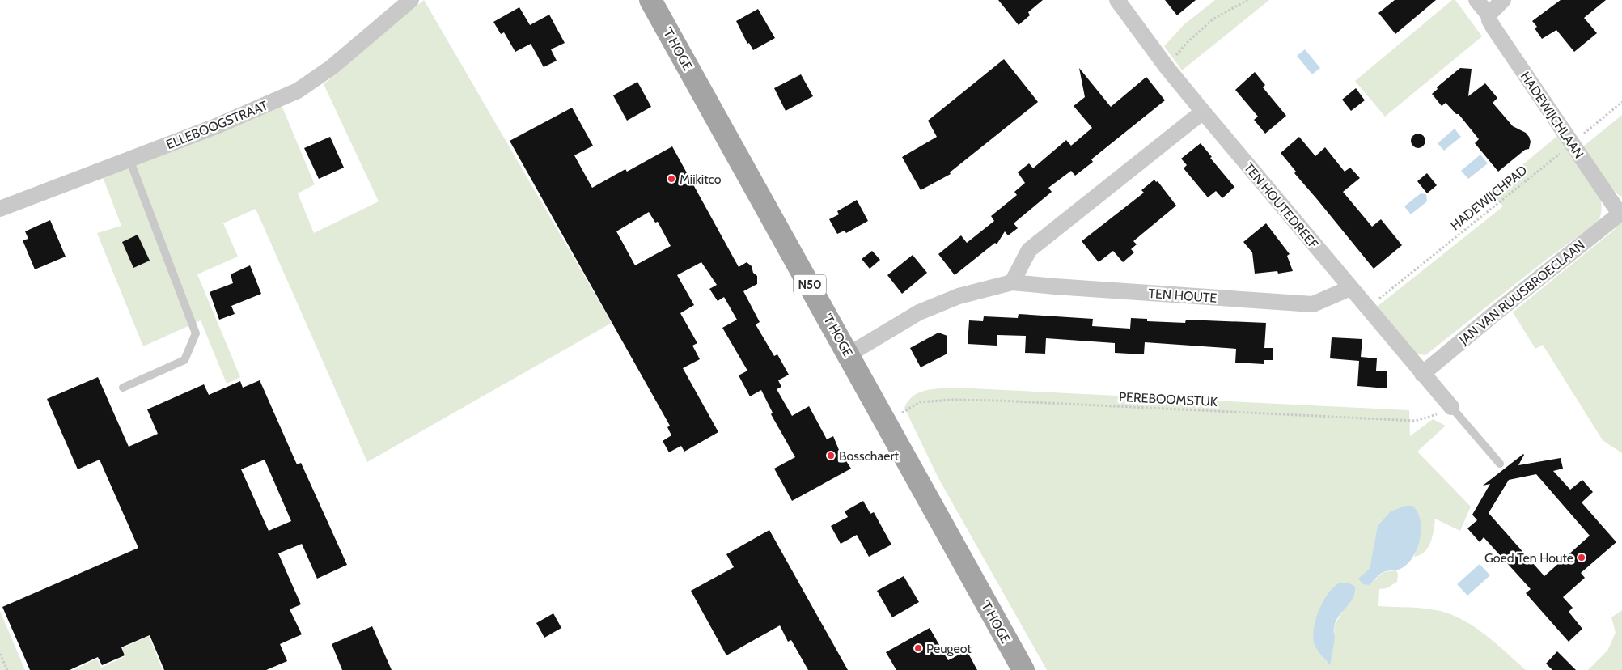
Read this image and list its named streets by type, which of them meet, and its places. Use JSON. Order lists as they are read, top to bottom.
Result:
{
  "streets": {
    "main road": ["'T HOGE", "N50"],
    "street": [
      "HADEWIJCHLAAN",
      "ELLEBOOGSTRAAT",
      "TEN HOUTEDREEF",
      "JAN VAN RUUSBROECLAAN",
      "TEN HOUTE"
    ],
    "path": ["HADEWIJCHPAD", "PEREBOOMSTUK"]
  },
  "crossings": [
    ["'T HOGE", "TEN HOUTE"],
    ["'T HOGE", "PEREBOOMSTUK"],
    ["HADEWIJCHLAAN", "HADEWIJCHPAD"],
    ["HADEWIJCHLAAN", "JAN VAN RUUSBROECLAAN"],
    ["HADEWIJCHPAD", "TEN HOUTEDREEF"],
    ["TEN HOUTEDREEF", "JAN VAN RUUSBROECLAAN"],
    ["TEN HOUTEDREEF", "TEN HOUTE"],
    ["TEN HOUTEDREEF", "PEREBOOMSTUK"]
  ],
  "places": [
    "Miikitco",
    "Bosschaert",
    "Goed Ten Houte",
    "Peugeot"
  ]
}
